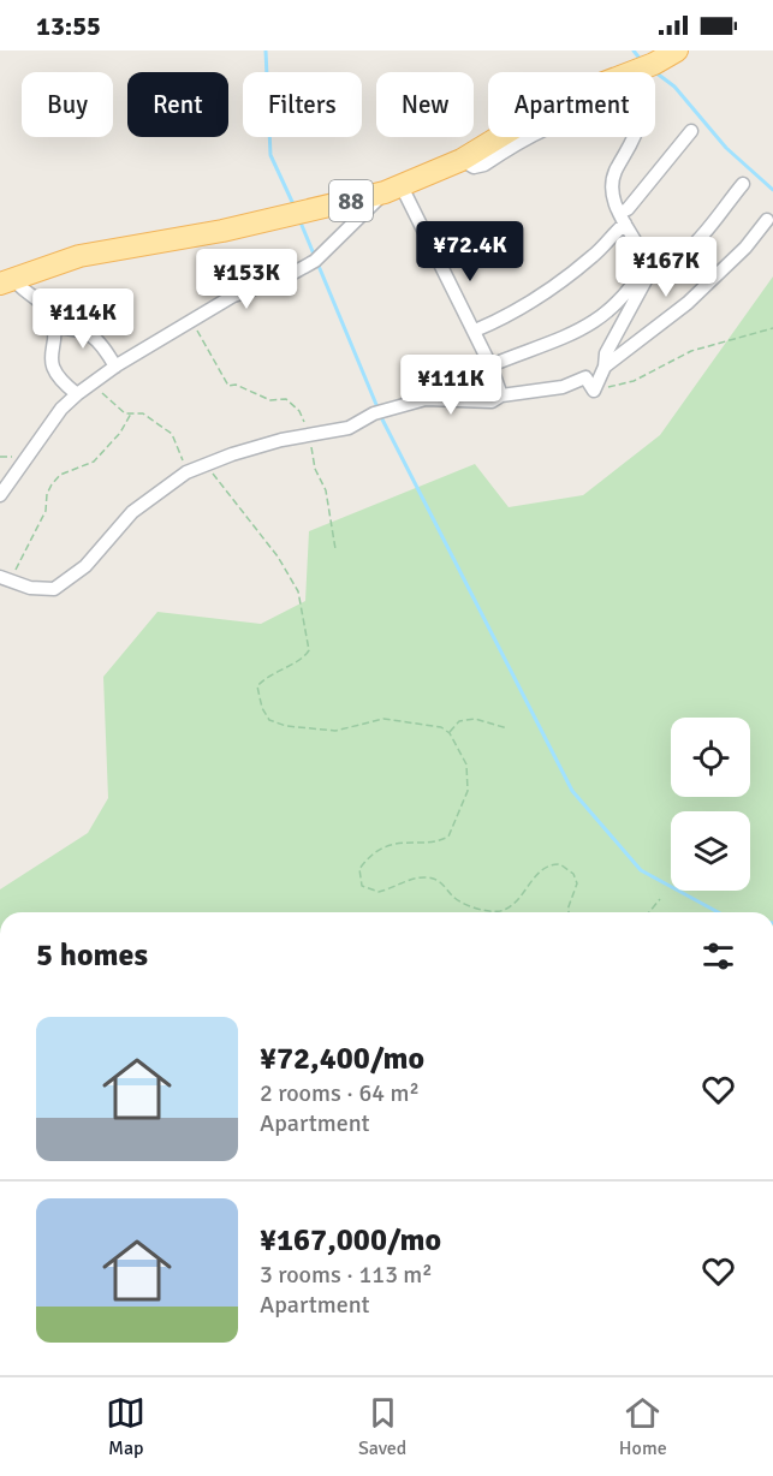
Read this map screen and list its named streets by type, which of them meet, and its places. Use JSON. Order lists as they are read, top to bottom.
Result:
{
  "streets": {
    "main road": ["88"]
  },
  "page": {
    "status": "13:55",
    "chip": [
      "Buy",
      "Rent",
      "Filters",
      "New",
      "Apartment"
    ],
    "price": [
      "¥72.4K",
      "¥167K",
      "¥153K",
      "¥114K",
      "¥111K"
    ],
    "heading": "5 homes",
    "list": [
      {
        "name": "¥72,400/mo",
        "note": "2 rooms · 64 m² · Apartment"
      },
      {
        "name": "¥167,000/mo",
        "note": "3 rooms · 113 m² · Apartment"
      }
    ],
    "tabs": ["Map", "Saved", "Home"]
  }
}
